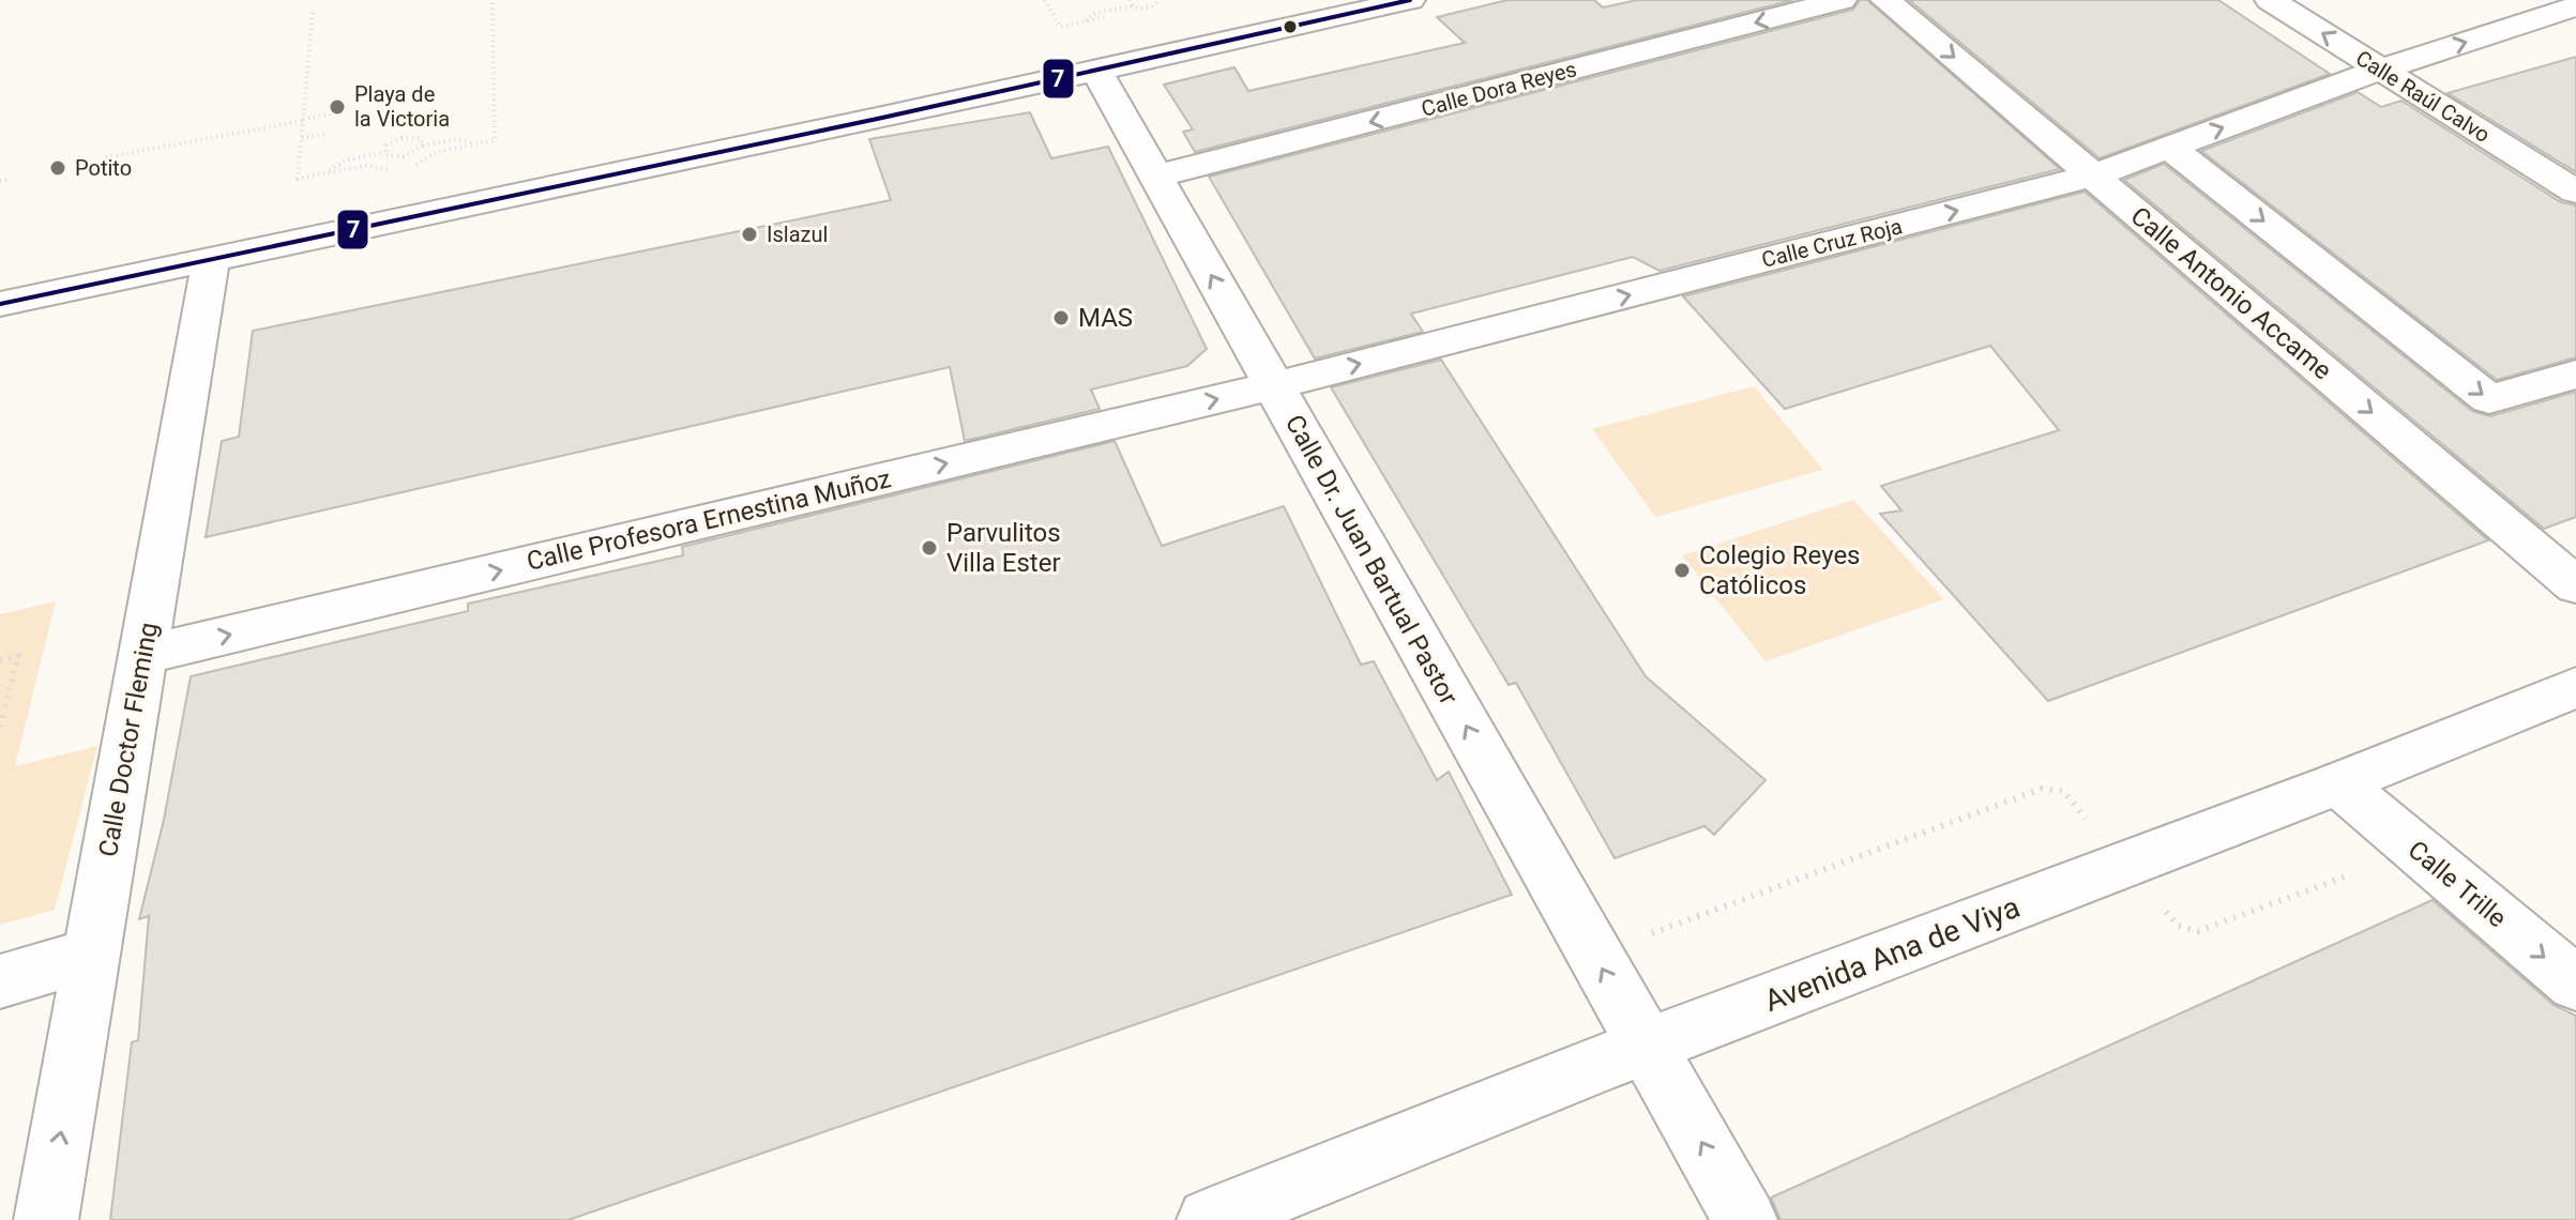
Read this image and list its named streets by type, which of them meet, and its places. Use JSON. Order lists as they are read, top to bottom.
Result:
{
  "streets": {
    "street": [
      "Calle Dora Reyes",
      "Calle Raúl Calvo",
      "Calle Cruz Roja",
      "Calle Antonio Accame",
      "Calle Profesora Ernestina Muñoz",
      "Calle Dr. Juan Bartual Pastor",
      "Calle Doctor Fleming",
      "Calle Trille",
      "Avenida Ana de Viya"
    ]
  },
  "crossings": [
    ["Calle Dora Reyes", "Calle Dr. Juan Bartual Pastor"],
    ["Calle Raúl Calvo", "Calle Cruz Roja"],
    ["Calle Cruz Roja", "Calle Antonio Accame"],
    ["Calle Cruz Roja", "Calle Profesora Ernestina Muñoz"],
    ["Calle Cruz Roja", "Calle Dr. Juan Bartual Pastor"],
    ["Calle Profesora Ernestina Muñoz", "Calle Dr. Juan Bartual Pastor"],
    ["Calle Profesora Ernestina Muñoz", "Calle Doctor Fleming"],
    ["Calle Dr. Juan Bartual Pastor", "Avenida Ana de Viya"],
    ["Calle Trille", "Avenida Ana de Viya"]
  ],
  "one_way": ["Calle Cruz Roja", "Calle Dr. Juan Bartual Pastor", "Calle Trille"],
  "places": [
    "Playa de la Victoria",
    "Potito",
    "Islazul",
    "MAS",
    "Parvulitos Villa Ester",
    "Colegio Reyes Católicos"
  ],
  "lines": ["transit line 7"]
}
